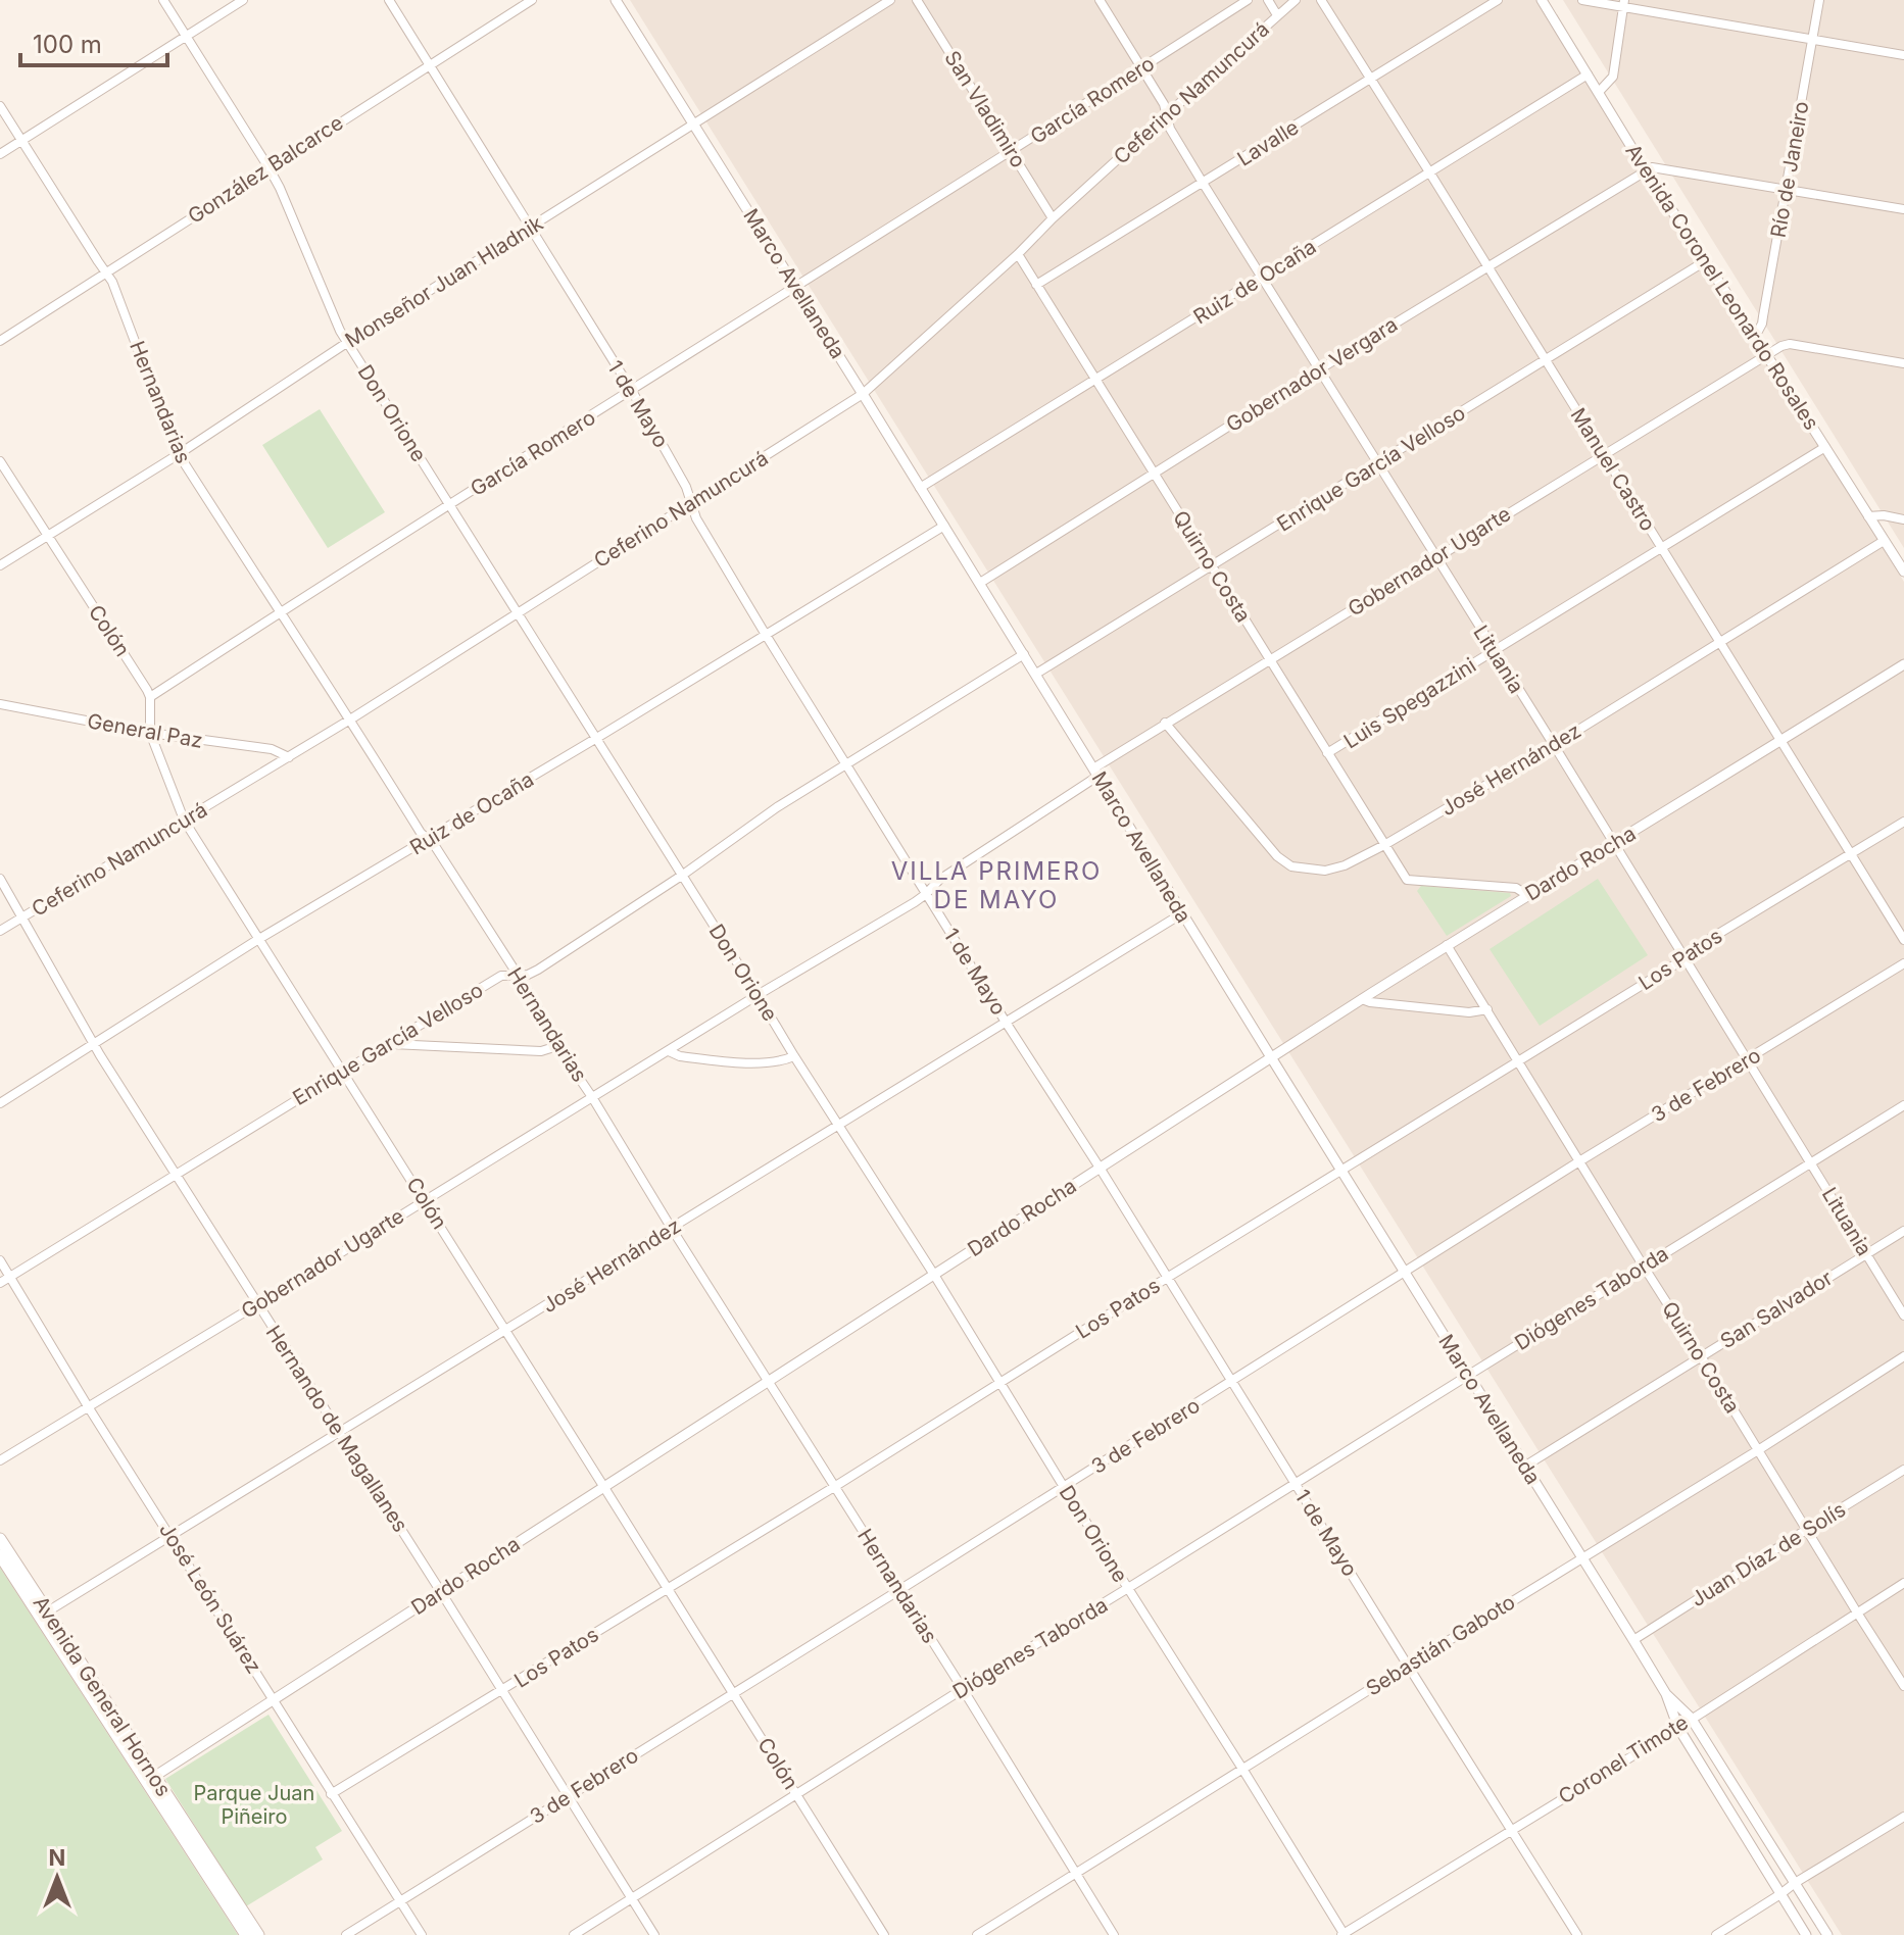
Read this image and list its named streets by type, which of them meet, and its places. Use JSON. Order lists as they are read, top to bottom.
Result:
{
  "streets": {
    "main road": ["Avenida General Hornos"],
    "street": [
      "Ceferino Namuncurá",
      "García Romero",
      "San Vladimiro",
      "Lavalle",
      "González Balcarce",
      "Río de Janeiro",
      "Monseñor Juan Hladnik",
      "Ruiz de Ocaña",
      "Marco Avellaneda",
      "Avenida Coronel Leonardo Rosales",
      "Gobernador Vergara",
      "Hernandarias",
      "1 de Mayo",
      "Don Orione",
      "Enrique García Velloso",
      "Manuel Castro",
      "Gobernador Ugarte",
      "Quirno Costa",
      "Colón",
      "Lituania",
      "Luis Spegazzini",
      "General Paz",
      "José Hernández",
      "Dardo Rocha",
      "Los Patos",
      "3 de Febrero",
      "Diógenes Taborda",
      "San Salvador",
      "Hernando de Magallanes",
      "Juan Díaz de Solís",
      "José León Suárez",
      "Sebastián Gaboto",
      "Coronel Timote"
    ]
  },
  "crossings": [
    ["Ceferino Namuncurá", "San Vladimiro"],
    ["Ceferino Namuncurá", "Marco Avellaneda"],
    ["Ceferino Namuncurá", "Hernandarias"],
    ["Ceferino Namuncurá", "1 de Mayo"],
    ["Ceferino Namuncurá", "Don Orione"],
    ["Ceferino Namuncurá", "Quirno Costa"],
    ["Ceferino Namuncurá", "Colón"],
    ["Ceferino Namuncurá", "Lituania"],
    ["Ceferino Namuncurá", "General Paz"],
    ["Ceferino Namuncurá", "Hernando de Magallanes"],
    ["García Romero", "San Vladimiro"],
    ["García Romero", "Marco Avellaneda"],
    ["García Romero", "Hernandarias"],
    ["García Romero", "1 de Mayo"],
    ["García Romero", "Don Orione"],
    ["García Romero", "Colón"],
    ["García Romero", "Lituania"],
    ["Lavalle", "Manuel Castro"],
    ["Lavalle", "Quirno Costa"],
    ["Lavalle", "Lituania"],
    ["González Balcarce", "Hernandarias"],
    ["González Balcarce", "1 de Mayo"],
    ["González Balcarce", "Don Orione"],
    ["Río de Janeiro", "Avenida Coronel Leonardo Rosales"],
    ["Monseñor Juan Hladnik", "Marco Avellaneda"],
    ["Monseñor Juan Hladnik", "Hernandarias"],
    ["Monseñor Juan Hladnik", "1 de Mayo"],
    ["Monseñor Juan Hladnik", "Don Orione"],
    ["Monseñor Juan Hladnik", "Colón"],
    ["Ruiz de Ocaña", "Marco Avellaneda"],
    ["Ruiz de Ocaña", "Avenida Coronel Leonardo Rosales"],
    ["Ruiz de Ocaña", "Hernandarias"],
    ["Ruiz de Ocaña", "1 de Mayo"],
    ["Ruiz de Ocaña", "Don Orione"],
    ["Ruiz de Ocaña", "Manuel Castro"],
    ["Ruiz de Ocaña", "Quirno Costa"],
    ["Ruiz de Ocaña", "Colón"],
    ["Ruiz de Ocaña", "Lituania"],
    ["Ruiz de Ocaña", "Hernando de Magallanes"],
    ["Marco Avellaneda", "Gobernador Vergara"],
    ["Marco Avellaneda", "Enrique García Velloso"],
    ["Marco Avellaneda", "Gobernador Ugarte"],
    ["Marco Avellaneda", "José Hernández"],
    ["Marco Avellaneda", "Dardo Rocha"],
    ["Marco Avellaneda", "Los Patos"],
    ["Marco Avellaneda", "3 de Febrero"],
    ["Marco Avellaneda", "Diógenes Taborda"],
    ["Marco Avellaneda", "San Salvador"],
    ["Marco Avellaneda", "Juan Díaz de Solís"],
    ["Marco Avellaneda", "Sebastián Gaboto"],
    ["Marco Avellaneda", "Coronel Timote"],
    ["Avenida Coronel Leonardo Rosales", "Gobernador Vergara"],
    ["Avenida Coronel Leonardo Rosales", "Enrique García Velloso"],
    ["Avenida Coronel Leonardo Rosales", "Gobernador Ugarte"],
    ["Avenida Coronel Leonardo Rosales", "Luis Spegazzini"],
    ["Avenida Coronel Leonardo Rosales", "José Hernández"],
    ["Gobernador Vergara", "Manuel Castro"],
    ["Gobernador Vergara", "Quirno Costa"],
    ["Gobernador Vergara", "Lituania"],
    ["Hernandarias", "Enrique García Velloso"],
    ["Hernandarias", "Gobernador Ugarte"],
    ["Hernandarias", "José Hernández"],
    ["Hernandarias", "Dardo Rocha"],
    ["Hernandarias", "Los Patos"],
    ["Hernandarias", "3 de Febrero"],
    ["Hernandarias", "Diógenes Taborda"],
    ["Hernandarias", "Sebastián Gaboto"],
    ["1 de Mayo", "Enrique García Velloso"],
    ["1 de Mayo", "Gobernador Ugarte"],
    ["1 de Mayo", "José Hernández"],
    ["1 de Mayo", "Dardo Rocha"],
    ["1 de Mayo", "Los Patos"],
    ["1 de Mayo", "3 de Febrero"],
    ["1 de Mayo", "Diógenes Taborda"],
    ["1 de Mayo", "Sebastián Gaboto"],
    ["1 de Mayo", "Coronel Timote"],
    ["Don Orione", "Enrique García Velloso"],
    ["Don Orione", "Gobernador Ugarte"],
    ["Don Orione", "José Hernández"],
    ["Don Orione", "Dardo Rocha"],
    ["Don Orione", "Los Patos"],
    ["Don Orione", "3 de Febrero"],
    ["Don Orione", "Diógenes Taborda"],
    ["Don Orione", "Sebastián Gaboto"],
    ["Don Orione", "Coronel Timote"],
    ["Enrique García Velloso", "Manuel Castro"],
    ["Enrique García Velloso", "Quirno Costa"],
    ["Enrique García Velloso", "Colón"],
    ["Enrique García Velloso", "Lituania"],
    ["Enrique García Velloso", "Hernando de Magallanes"],
    ["Enrique García Velloso", "José León Suárez"],
    ["Manuel Castro", "Gobernador Ugarte"],
    ["Manuel Castro", "Luis Spegazzini"],
    ["Manuel Castro", "José Hernández"],
    ["Manuel Castro", "Dardo Rocha"],
    ["Manuel Castro", "Los Patos"],
    ["Gobernador Ugarte", "Quirno Costa"],
    ["Gobernador Ugarte", "Colón"],
    ["Gobernador Ugarte", "Lituania"],
    ["Gobernador Ugarte", "José Hernández"],
    ["Gobernador Ugarte", "Hernando de Magallanes"],
    ["Gobernador Ugarte", "José León Suárez"],
    ["Quirno Costa", "Luis Spegazzini"],
    ["Quirno Costa", "José Hernández"],
    ["Quirno Costa", "Dardo Rocha"],
    ["Quirno Costa", "Los Patos"],
    ["Quirno Costa", "3 de Febrero"],
    ["Quirno Costa", "Diógenes Taborda"],
    ["Quirno Costa", "San Salvador"],
    ["Quirno Costa", "Juan Díaz de Solís"],
    ["Quirno Costa", "Sebastián Gaboto"],
    ["Quirno Costa", "Coronel Timote"],
    ["Colón", "General Paz"],
    ["Colón", "José Hernández"],
    ["Colón", "Dardo Rocha"],
    ["Colón", "Los Patos"],
    ["Colón", "3 de Febrero"],
    ["Colón", "Diógenes Taborda"],
    ["Lituania", "Luis Spegazzini"],
    ["Lituania", "José Hernández"],
    ["Lituania", "Dardo Rocha"],
    ["Lituania", "Los Patos"],
    ["Lituania", "3 de Febrero"],
    ["Lituania", "Diógenes Taborda"],
    ["Lituania", "San Salvador"],
    ["José Hernández", "Hernando de Magallanes"],
    ["José Hernández", "José León Suárez"],
    ["José Hernández", "Avenida General Hornos"],
    ["Dardo Rocha", "Hernando de Magallanes"],
    ["Dardo Rocha", "José León Suárez"],
    ["Dardo Rocha", "Avenida General Hornos"],
    ["Los Patos", "Hernando de Magallanes"],
    ["Los Patos", "José León Suárez"],
    ["3 de Febrero", "Hernando de Magallanes"],
    ["3 de Febrero", "José León Suárez"],
    ["Diógenes Taborda", "Hernando de Magallanes"]
  ],
  "districts": ["VILLA PRIMERO DE MAYO"],
  "parks": ["Parque Juan Piñeiro"],
  "scale_bar": "100 m",
  "north": "top"
}
